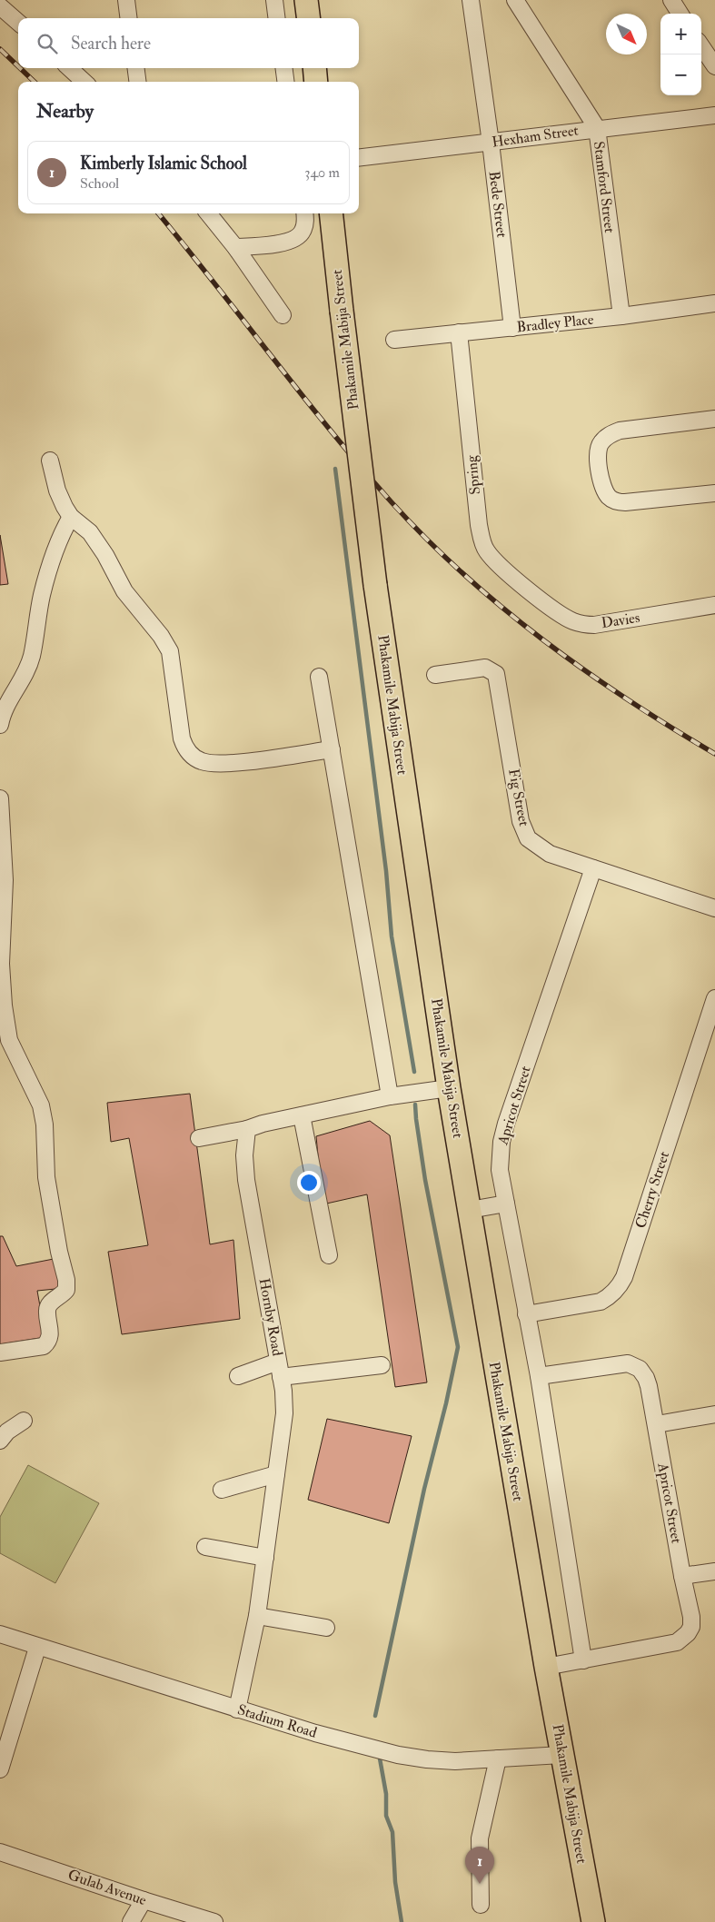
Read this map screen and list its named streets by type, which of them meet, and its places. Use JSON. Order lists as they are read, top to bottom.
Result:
{
  "streets": {
    "highway": ["Phakamile Mabija Street"],
    "street": [
      "Hexham Street",
      "Stamford Street",
      "Bede Street",
      "Bradley Place",
      "Spring",
      "Davies",
      "Fig Street",
      "Apricot Street",
      "Cherry Street",
      "Hornby Road",
      "Stadium Road",
      "Gulab Avenue"
    ]
  },
  "crossings": [
    ["Hexham Street", "Stamford Street"],
    ["Hexham Street", "Bede Street"],
    ["Stamford Street", "Bradley Place"],
    ["Bede Street", "Bradley Place"],
    ["Bradley Place", "Spring"],
    ["Phakamile Mabija Street", "Apricot Street"],
    ["Phakamile Mabija Street", "Stadium Road"],
    ["Spring", "Davies"],
    ["Fig Street", "Apricot Street"],
    ["Apricot Street", "Cherry Street"],
    ["Hornby Road", "Stadium Road"]
  ],
  "north": "bottom right",
  "page": {
    "map_buttons": ["+", "−"],
    "search": "Search here",
    "heading": "Nearby",
    "list": [
      {
        "mark": "1",
        "name": "Kimberly Islamic School",
        "note": "School",
        "value": "340 m"
      }
    ],
    "pins": "1"
  }
}
